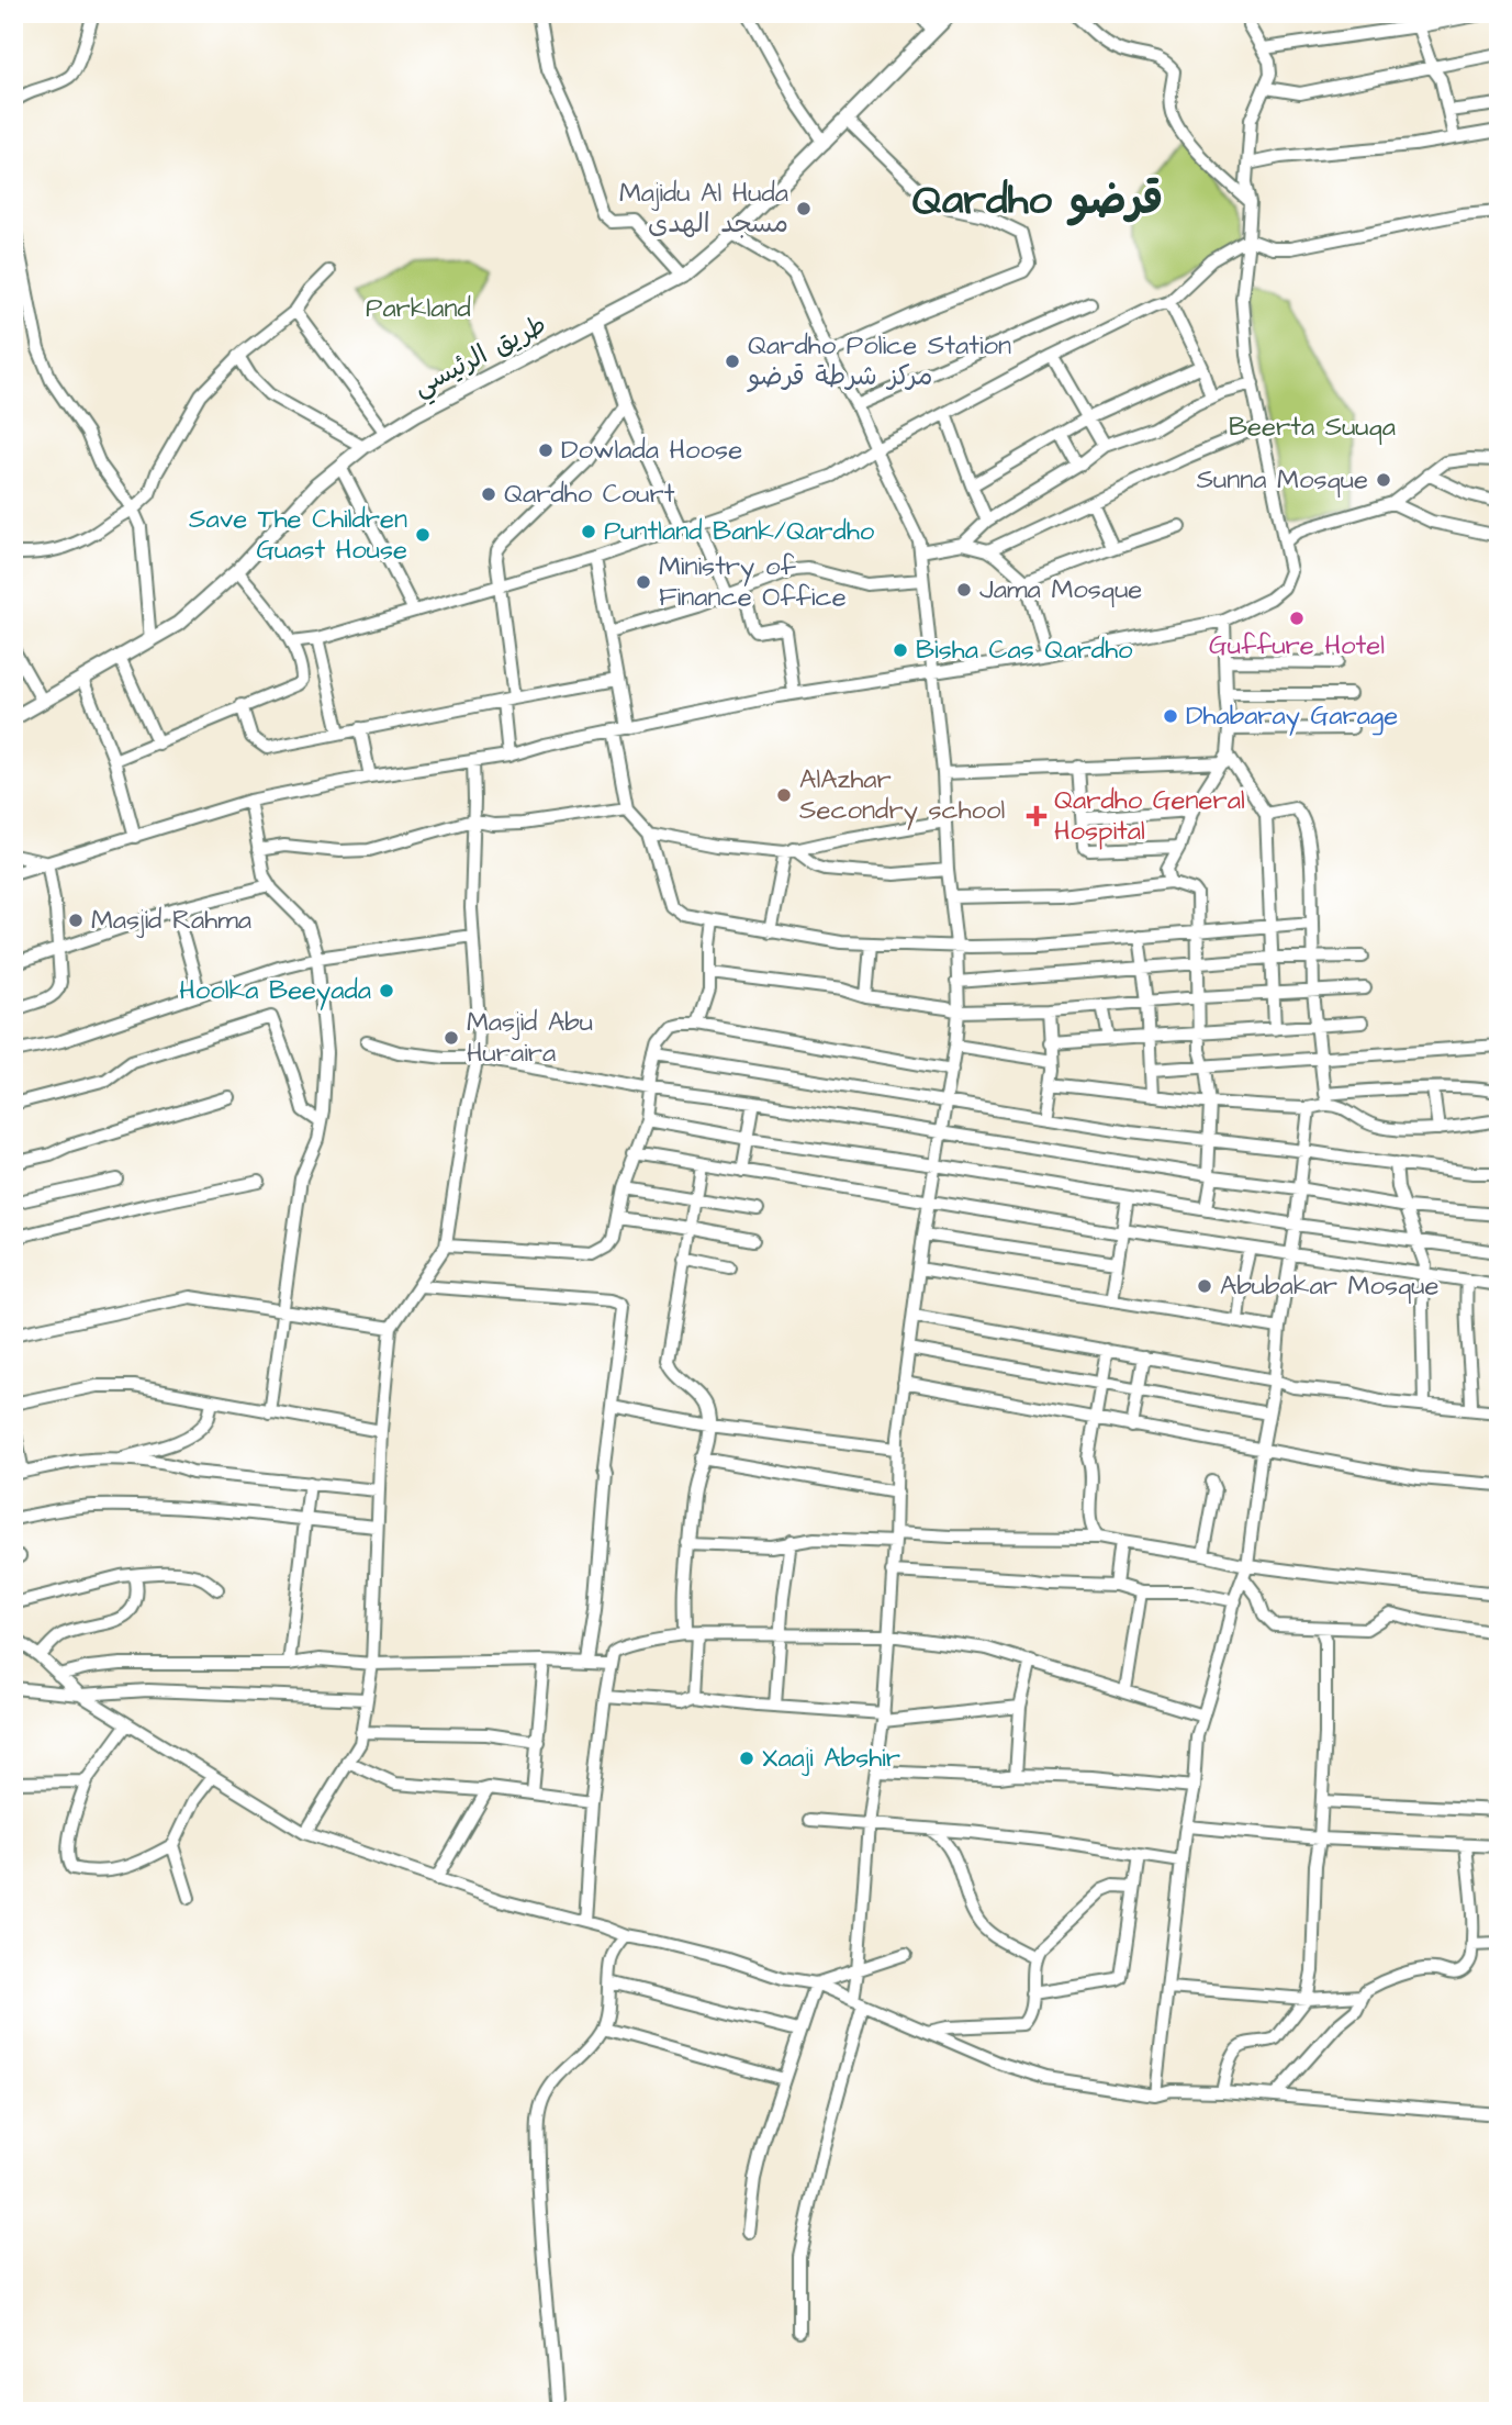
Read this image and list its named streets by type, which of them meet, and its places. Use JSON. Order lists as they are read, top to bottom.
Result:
{
  "streets": {
    "main road": ["طريق الرئيسي"]
  },
  "districts": ["Qardho قرضو"],
  "parks": ["Parkland", "Beerta Suuqa"],
  "places": {
    "other": [
      "Majidu Al Huda مسجد الهدى",
      "Qardho Police Station مركز شرطة قرضو",
      "Dowlada Hoose",
      "Sunna Mosque",
      "Qardho Court",
      "Puntland Bank/Qardho",
      "Save The Children Guast House",
      "Ministry of Finance Office",
      "Jama Mosque",
      "Guffure Hotel",
      "Bisha Cas Qardho",
      "Dhabaray Garage",
      "AlAzhar Secondry school",
      "Masjid Rahma",
      "Hoolka Beeyada",
      "Masjid Abu Huraira",
      "Abubakar Mosque",
      "Xaaji Abshir"
    ],
    "health": ["Qardho General Hospital"]
  }
}
